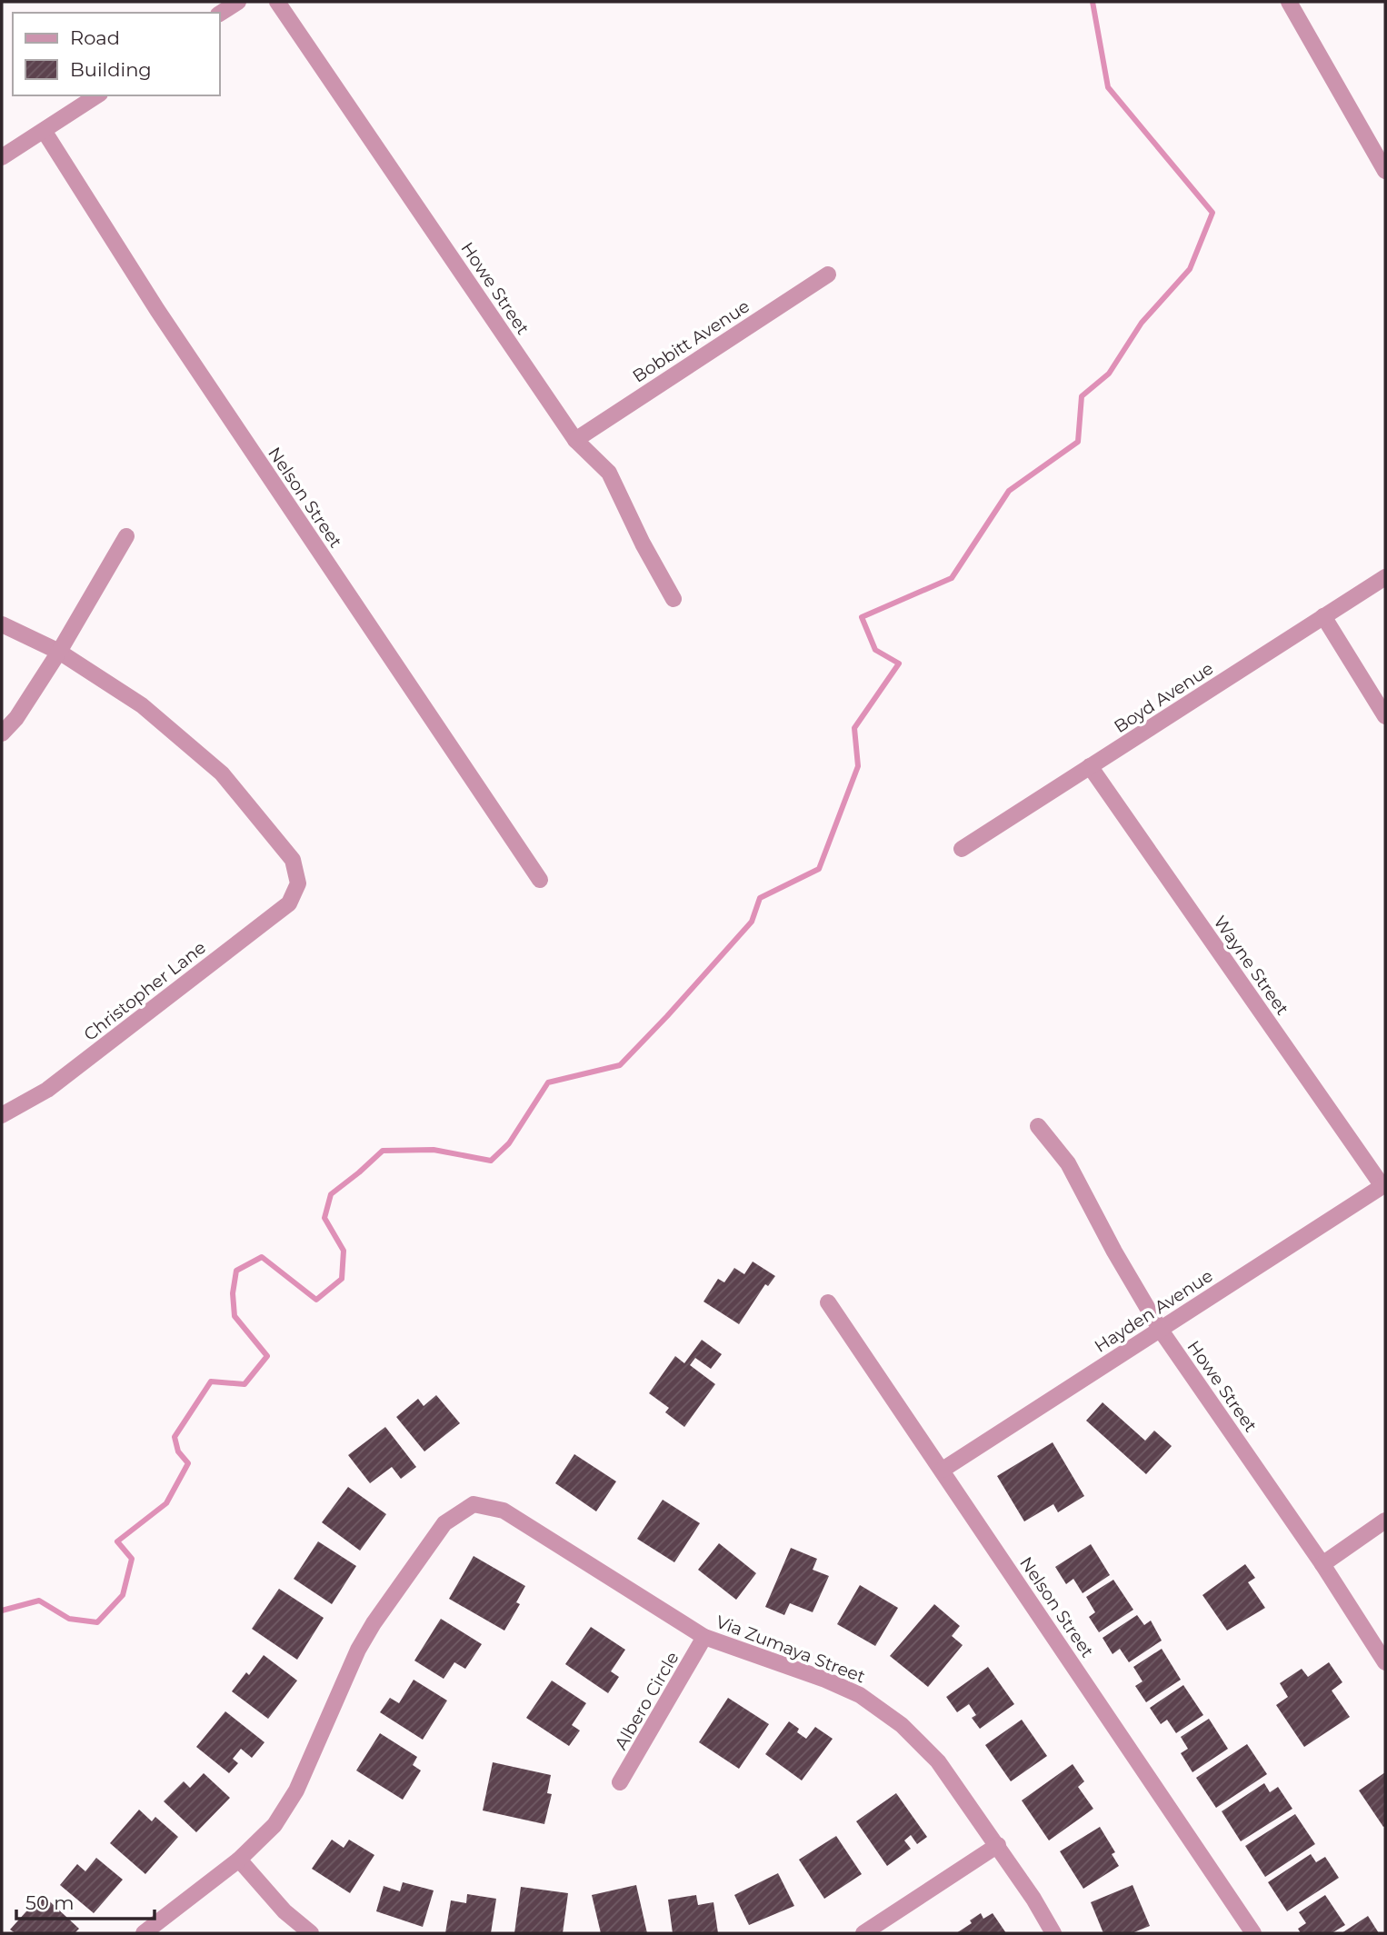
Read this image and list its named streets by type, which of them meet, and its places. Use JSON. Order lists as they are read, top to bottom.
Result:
{
  "streets": {
    "street": [
      "Howe Street",
      "Bobbitt Avenue",
      "Nelson Street",
      "Boyd Avenue",
      "Wayne Street",
      "Christopher Lane",
      "Hayden Avenue",
      "Via Zumaya Street",
      "Albero Circle"
    ]
  },
  "crossings": [
    ["Howe Street", "Bobbitt Avenue"],
    ["Howe Street", "Hayden Avenue"],
    ["Nelson Street", "Hayden Avenue"],
    ["Boyd Avenue", "Wayne Street"],
    ["Wayne Street", "Hayden Avenue"],
    ["Via Zumaya Street", "Albero Circle"]
  ],
  "legend": ["Road", "Building"],
  "scale_bar": "50 m"
}
